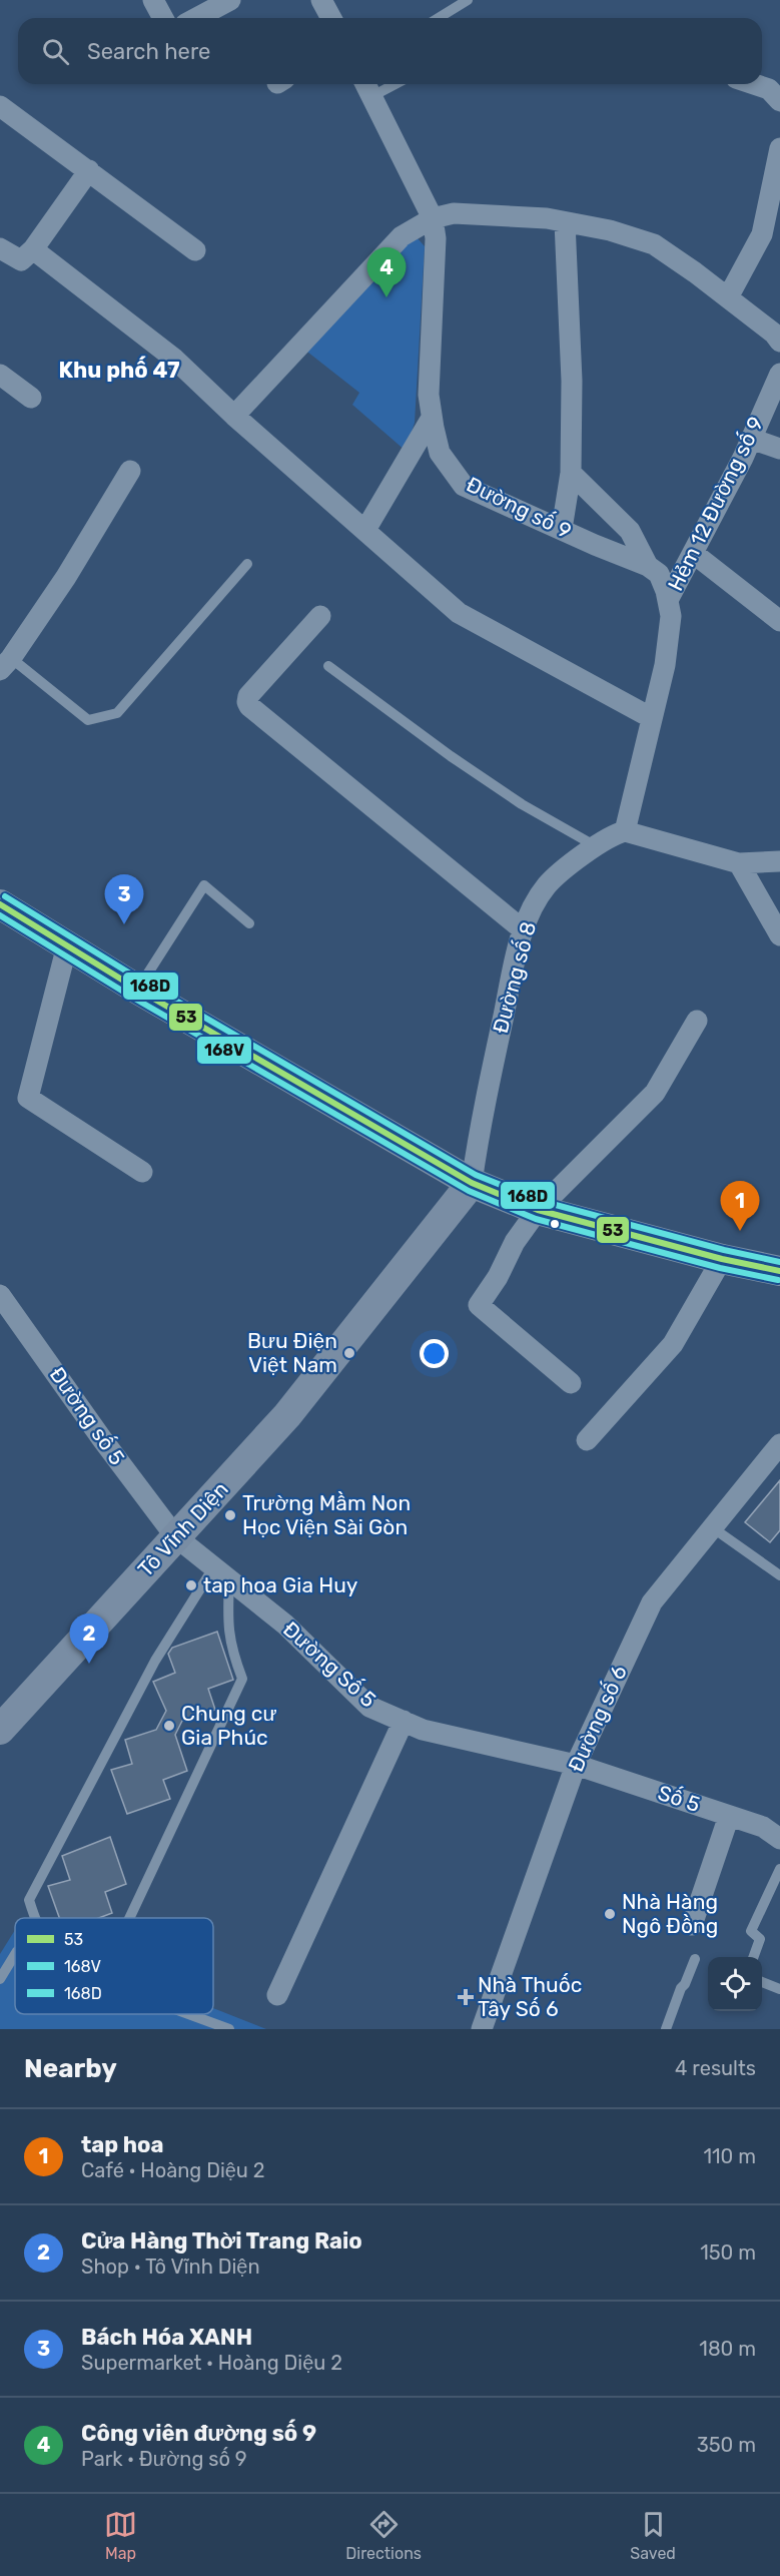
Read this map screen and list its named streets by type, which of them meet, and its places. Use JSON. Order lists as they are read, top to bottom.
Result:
{
  "streets": {
    "street": [
      "Hẻm 12 Đường số 9",
      "Đường số 9",
      "Đường số 8",
      "Đường số 5",
      "Tô Vĩnh Diện",
      "Đường Số 5",
      "Đường số 6",
      "Số 5"
    ]
  },
  "crossings": [
    ["Đường số 8", "Tô Vĩnh Diện"],
    ["Đường số 5", "Tô Vĩnh Diện"],
    ["Đường số 5", "Đường Số 5"],
    ["Tô Vĩnh Diện", "Đường Số 5"],
    ["Đường Số 5", "Đường số 6"],
    ["Đường Số 5", "Số 5"],
    ["Đường số 6", "Số 5"]
  ],
  "districts": ["Khu phố 47"],
  "places": {
    "other": [
      "Bưu Điện Việt Nam",
      "Trường Mầm Non Học Viện Sài Gòn",
      "tap hoa Gia Huy",
      "Chung cư Gia Phúc",
      "Nhà Hàng Ngô Đồng"
    ],
    "health": ["Nhà Thuốc Tây Số 6"]
  },
  "lines": ["transit line 168D", "transit line 53", "transit line 168V"],
  "legend": ["53", "168V", "168D"],
  "page": {
    "search": "Search here",
    "pins": [
      "4",
      "3",
      "1",
      "2"
    ],
    "heading": ["Nearby", "4 results"],
    "list": [
      {
        "mark": "1",
        "name": "tap hoa",
        "note": "Café · Hoàng Diệu 2",
        "value": "110 m"
      },
      {
        "mark": "2",
        "name": "Cửa Hàng Thời Trang Raio",
        "note": "Shop · Tô Vĩnh Diện",
        "value": "150 m"
      },
      {
        "mark": "3",
        "name": "Bách Hóa XANH",
        "note": "Supermarket · Hoàng Diệu 2",
        "value": "180 m"
      },
      {
        "mark": "4",
        "name": "Công viên đường số 9",
        "note": "Park · Đường số 9",
        "value": "350 m"
      }
    ],
    "nav": ["Map", "Directions", "Saved"]
  }
}
